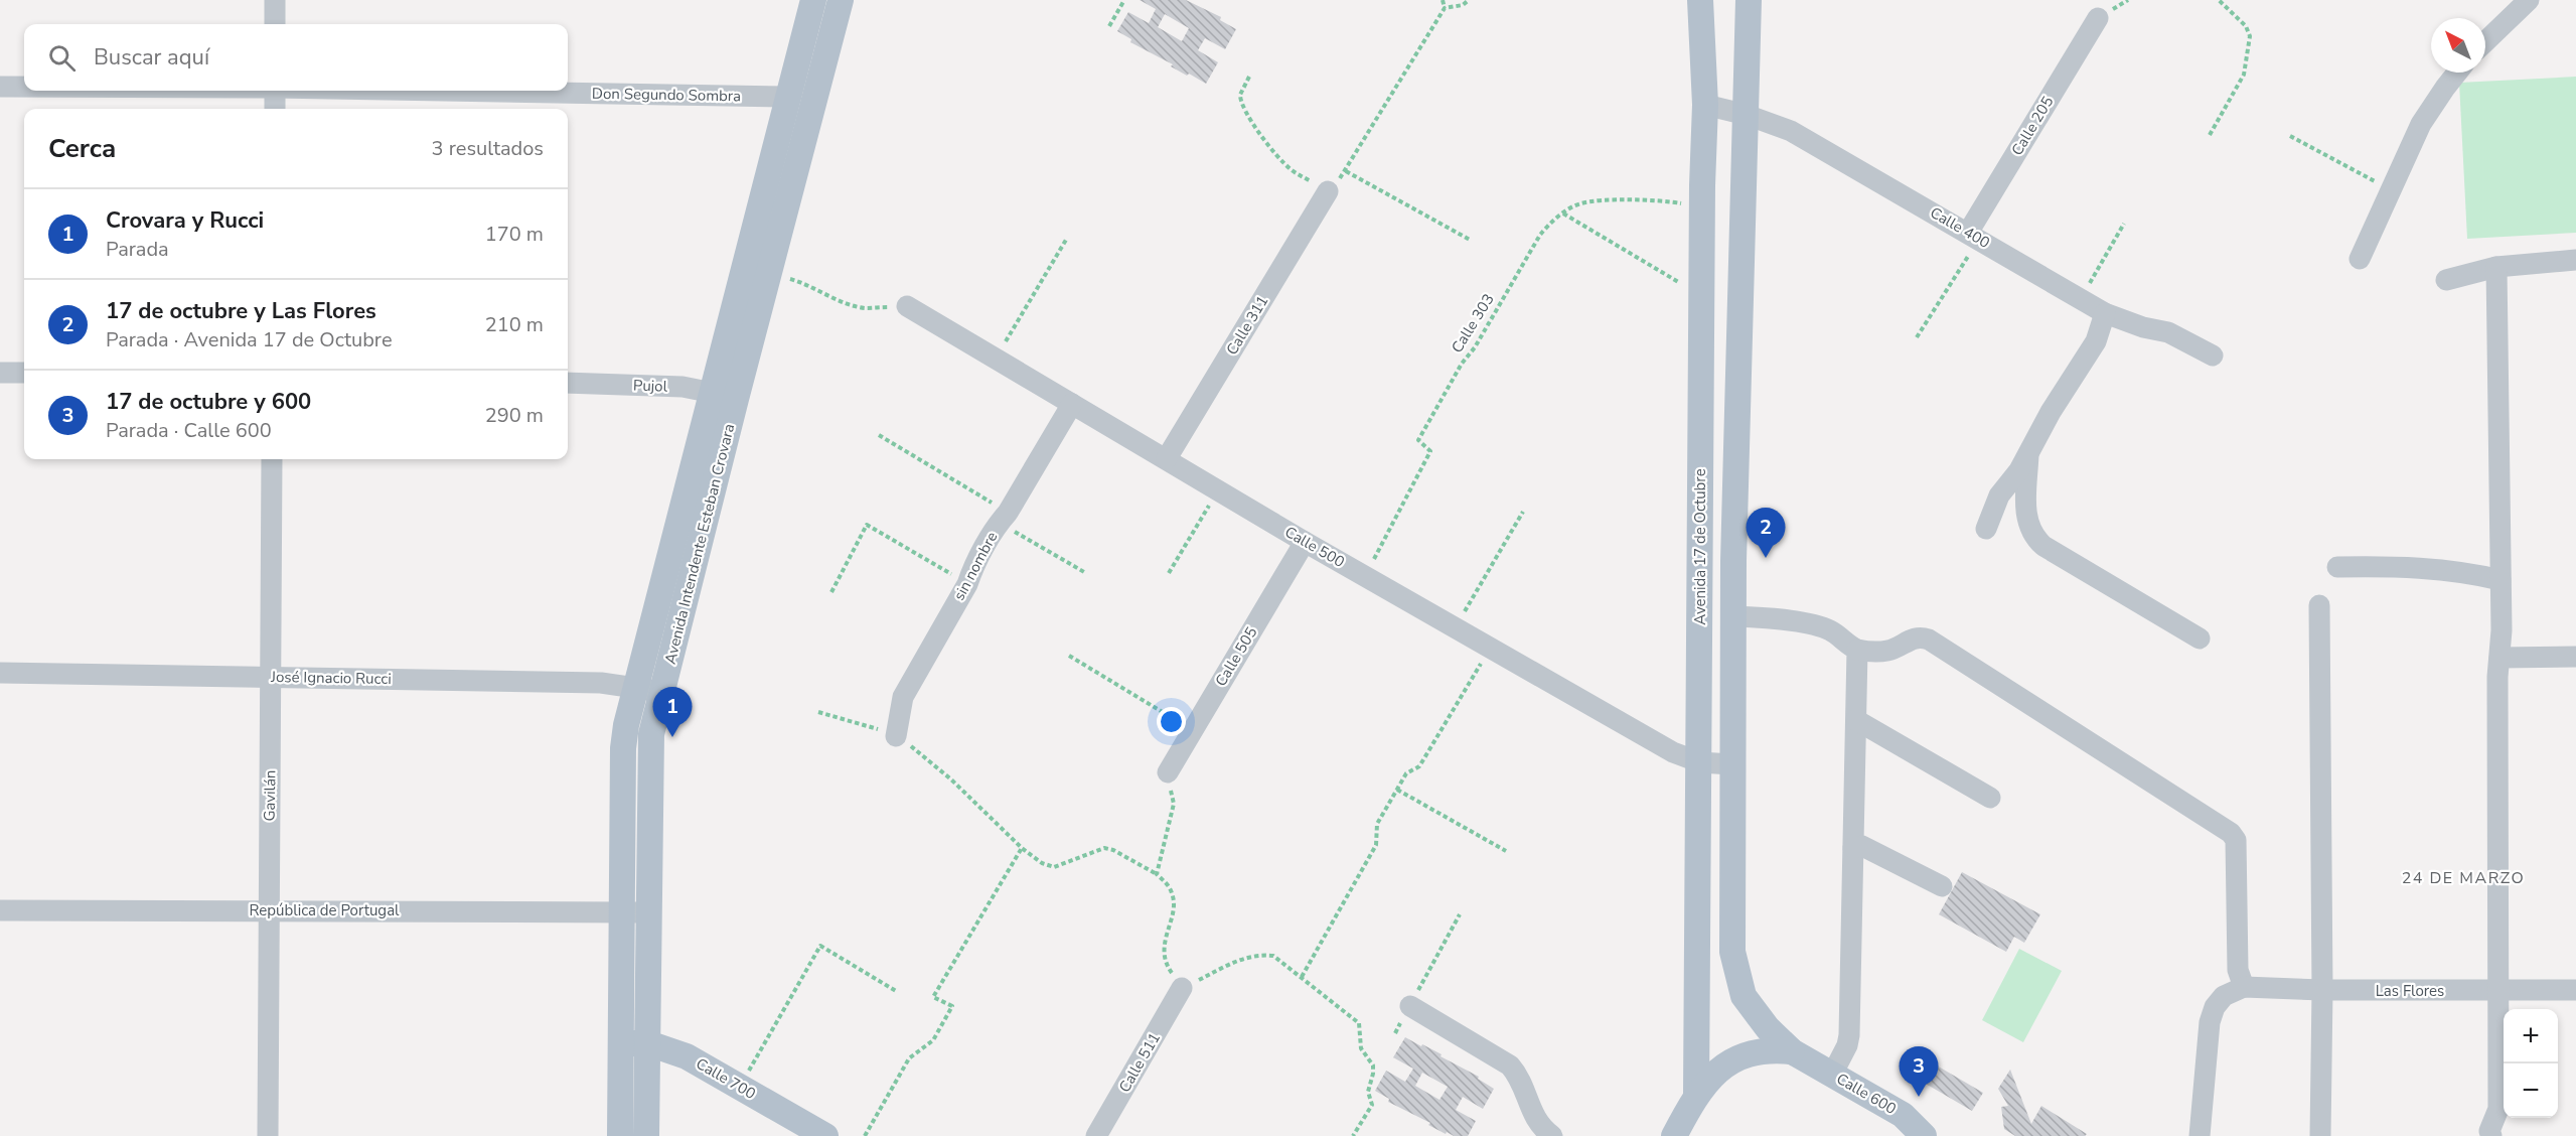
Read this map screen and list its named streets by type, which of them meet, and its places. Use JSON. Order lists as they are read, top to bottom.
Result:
{
  "streets": {
    "main road": [
      "Avenida Intendente Esteban Crovara",
      "Avenida 17 de Octubre",
      "Calle 700",
      "Calle 600"
    ],
    "street": [
      "Don Segundo Sombra",
      "Calle 205",
      "Calle 400",
      "Calle 311",
      "Pujol",
      "Calle 500",
      "sin nombre",
      "Calle 505",
      "José Ignacio Rucci",
      "Gavilán",
      "República de Portugal",
      "Las Flores",
      "Calle 511"
    ],
    "path": ["Calle 303"]
  },
  "crossings": [
    ["Don Segundo Sombra", "Avenida Intendente Esteban Crovara"],
    ["Calle 205", "Calle 400"],
    ["Calle 400", "Avenida 17 de Octubre"],
    ["Calle 303", "Calle 500"],
    ["Calle 303", "Avenida 17 de Octubre"],
    ["Calle 311", "Calle 500"],
    ["Pujol", "Avenida Intendente Esteban Crovara"],
    ["Avenida Intendente Esteban Crovara", "José Ignacio Rucci"],
    ["Avenida Intendente Esteban Crovara", "República de Portugal"],
    ["Avenida Intendente Esteban Crovara", "Calle 700"],
    ["Calle 500", "Avenida 17 de Octubre"],
    ["Calle 500", "sin nombre"],
    ["Calle 500", "Calle 505"],
    ["José Ignacio Rucci", "Gavilán"],
    ["Gavilán", "República de Portugal"]
  ],
  "districts": ["24 DE MARZO"],
  "north": "top left",
  "page": {
    "search": "Buscar aquí",
    "heading": ["Cerca", "3 resultados"],
    "list": [
      {
        "mark": "1",
        "name": "Crovara y Rucci",
        "note": "Parada",
        "value": "170 m"
      },
      {
        "mark": "2",
        "name": "17 de octubre y Las Flores",
        "note": "Parada · Avenida 17 de Octubre",
        "value": "210 m"
      },
      {
        "mark": "3",
        "name": "17 de octubre y 600",
        "note": "Parada · Calle 600",
        "value": "290 m"
      }
    ],
    "pins": ["2", "1", "3"],
    "map_buttons": ["+", "−"]
  }
}
